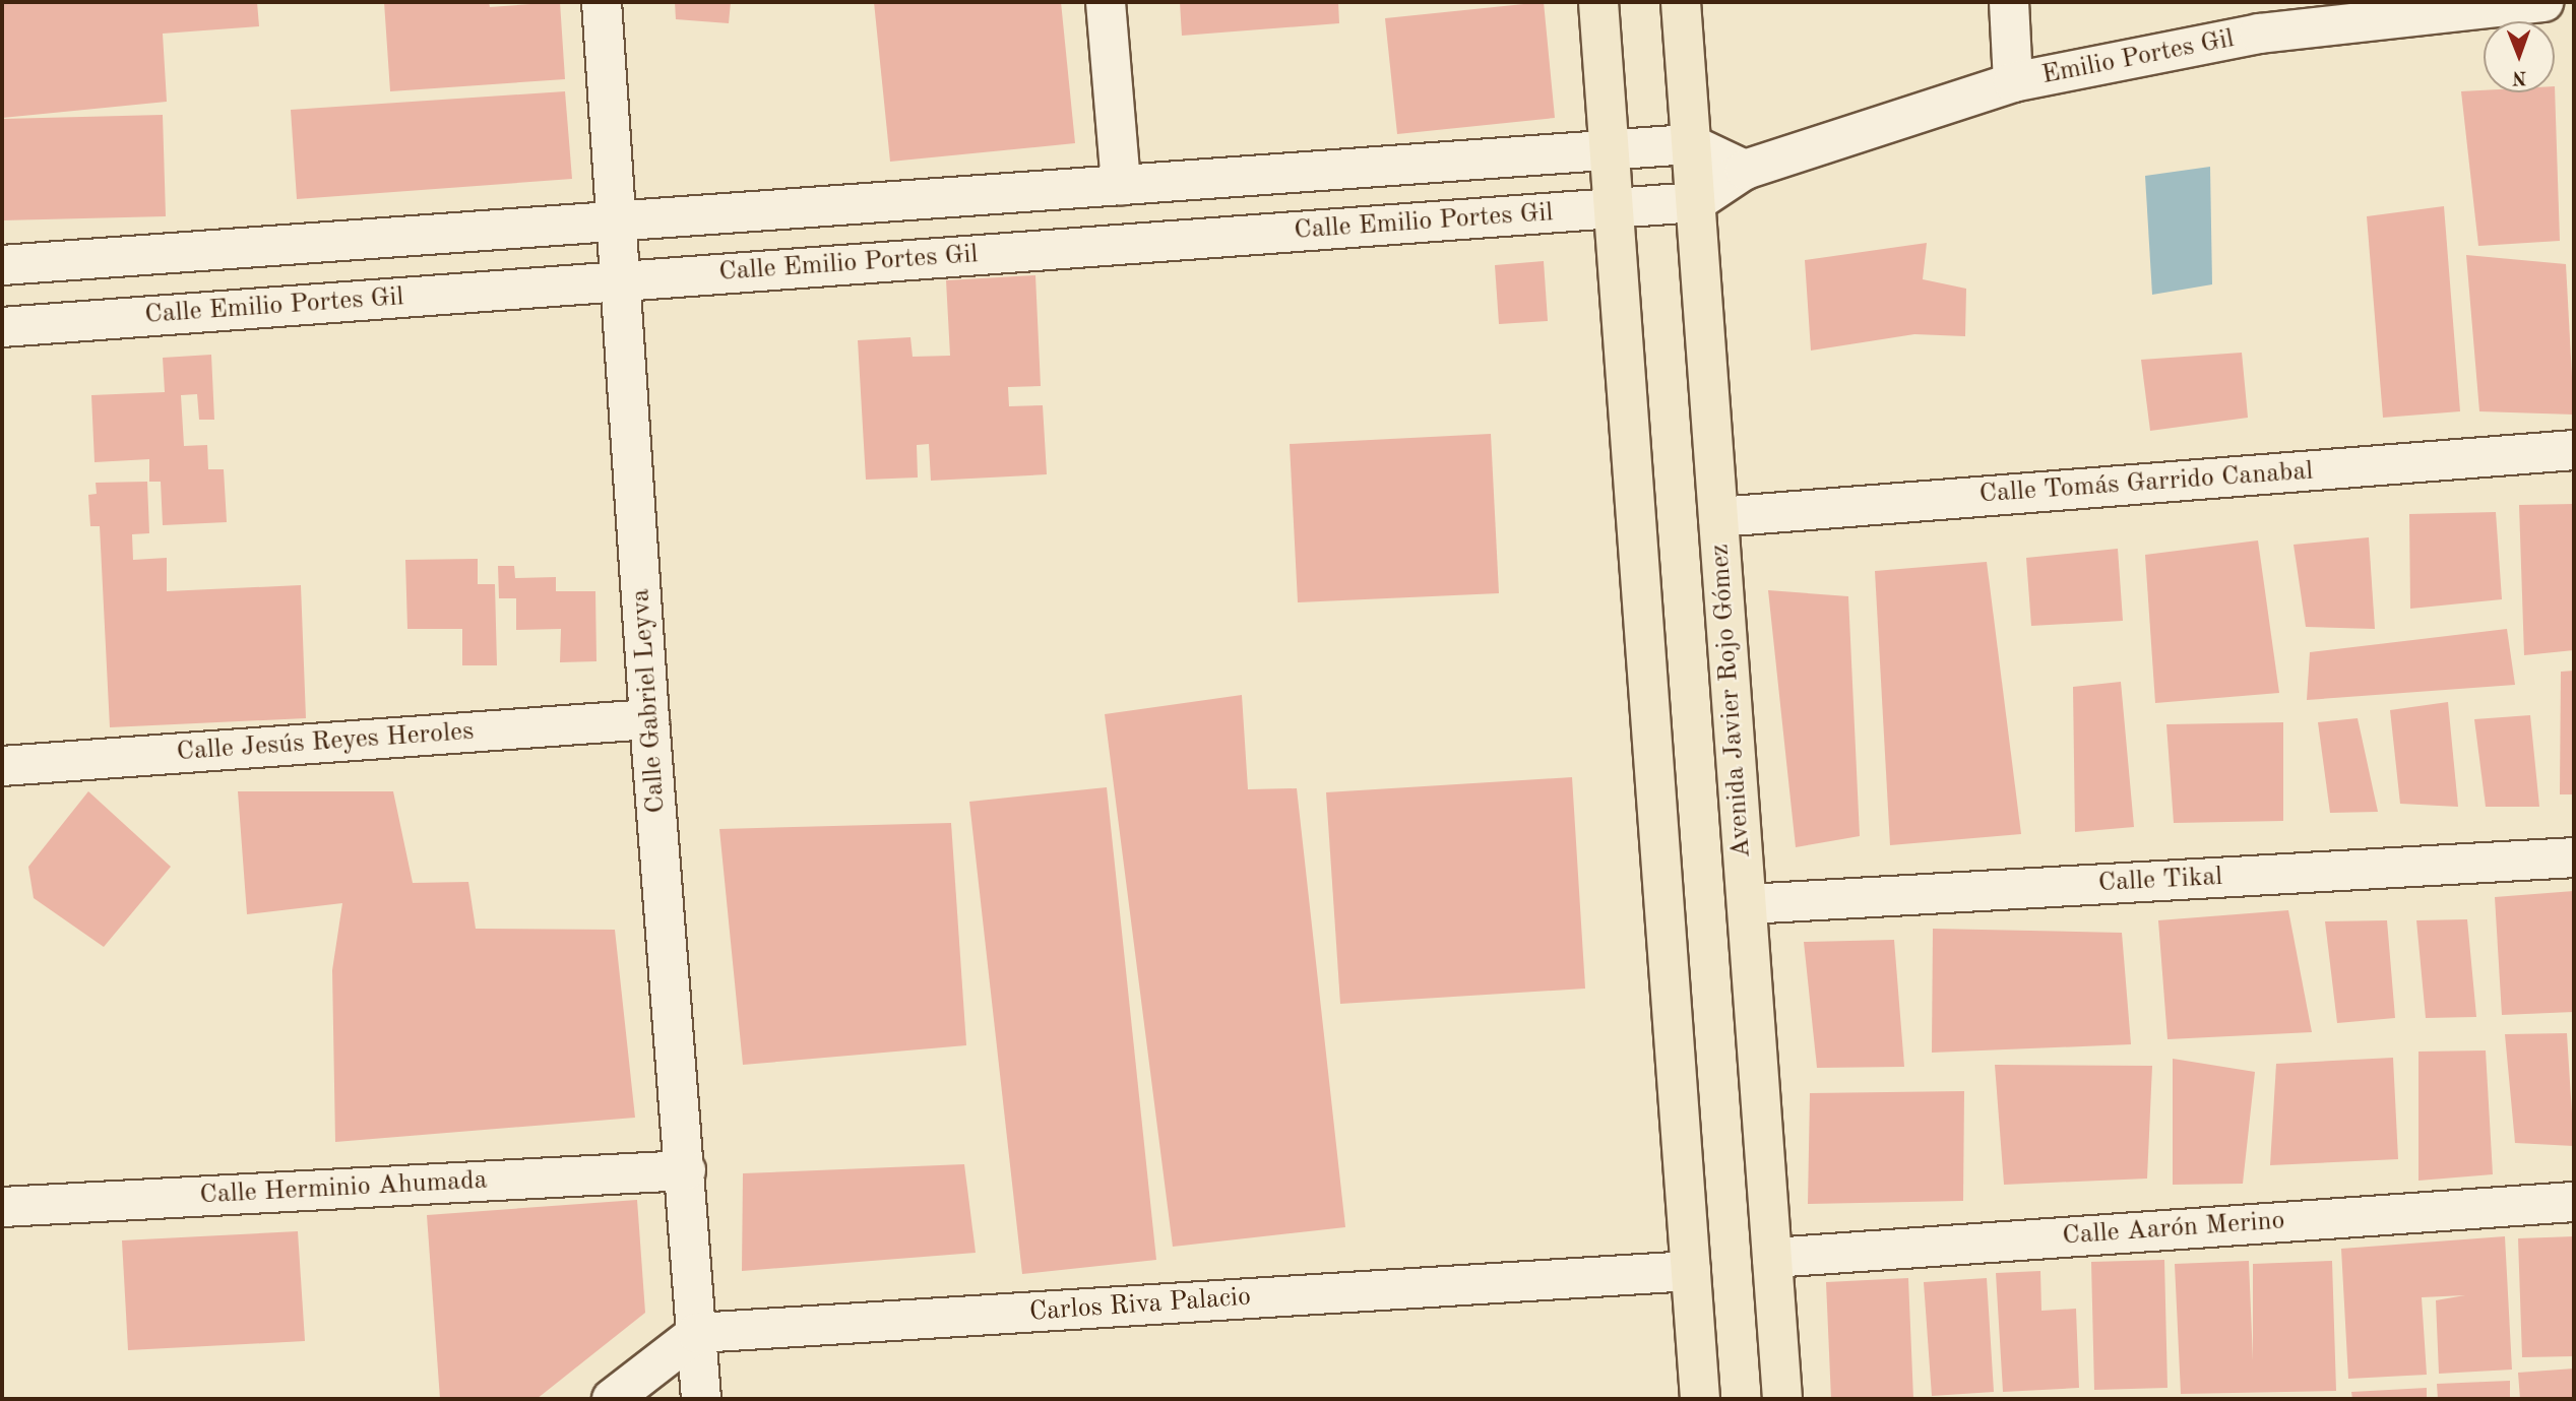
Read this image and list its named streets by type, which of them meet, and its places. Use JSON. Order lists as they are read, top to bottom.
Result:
{
  "streets": {
    "main road": ["Avenida Javier Rojo Gómez"],
    "street": [
      "Emilio Portes Gil",
      "Calle Emilio Portes Gil",
      "Calle Tomás Garrido Canabal",
      "Calle Gabriel Leyva",
      "Calle Jesús Reyes Heroles",
      "Calle Tikal",
      "Calle Herminio Ahumada",
      "Calle Aarón Merino",
      "Carlos Riva Palacio"
    ]
  },
  "crossings": [
    ["Emilio Portes Gil", "Calle Emilio Portes Gil"],
    ["Emilio Portes Gil", "Avenida Javier Rojo Gómez"],
    ["Calle Emilio Portes Gil", "Calle Gabriel Leyva"],
    ["Calle Emilio Portes Gil", "Avenida Javier Rojo Gómez"],
    ["Calle Tomás Garrido Canabal", "Avenida Javier Rojo Gómez"],
    ["Calle Gabriel Leyva", "Calle Jesús Reyes Heroles"],
    ["Calle Gabriel Leyva", "Calle Herminio Ahumada"],
    ["Calle Gabriel Leyva", "Carlos Riva Palacio"],
    ["Avenida Javier Rojo Gómez", "Calle Tikal"],
    ["Avenida Javier Rojo Gómez", "Calle Aarón Merino"]
  ],
  "north": "bottom"
}
